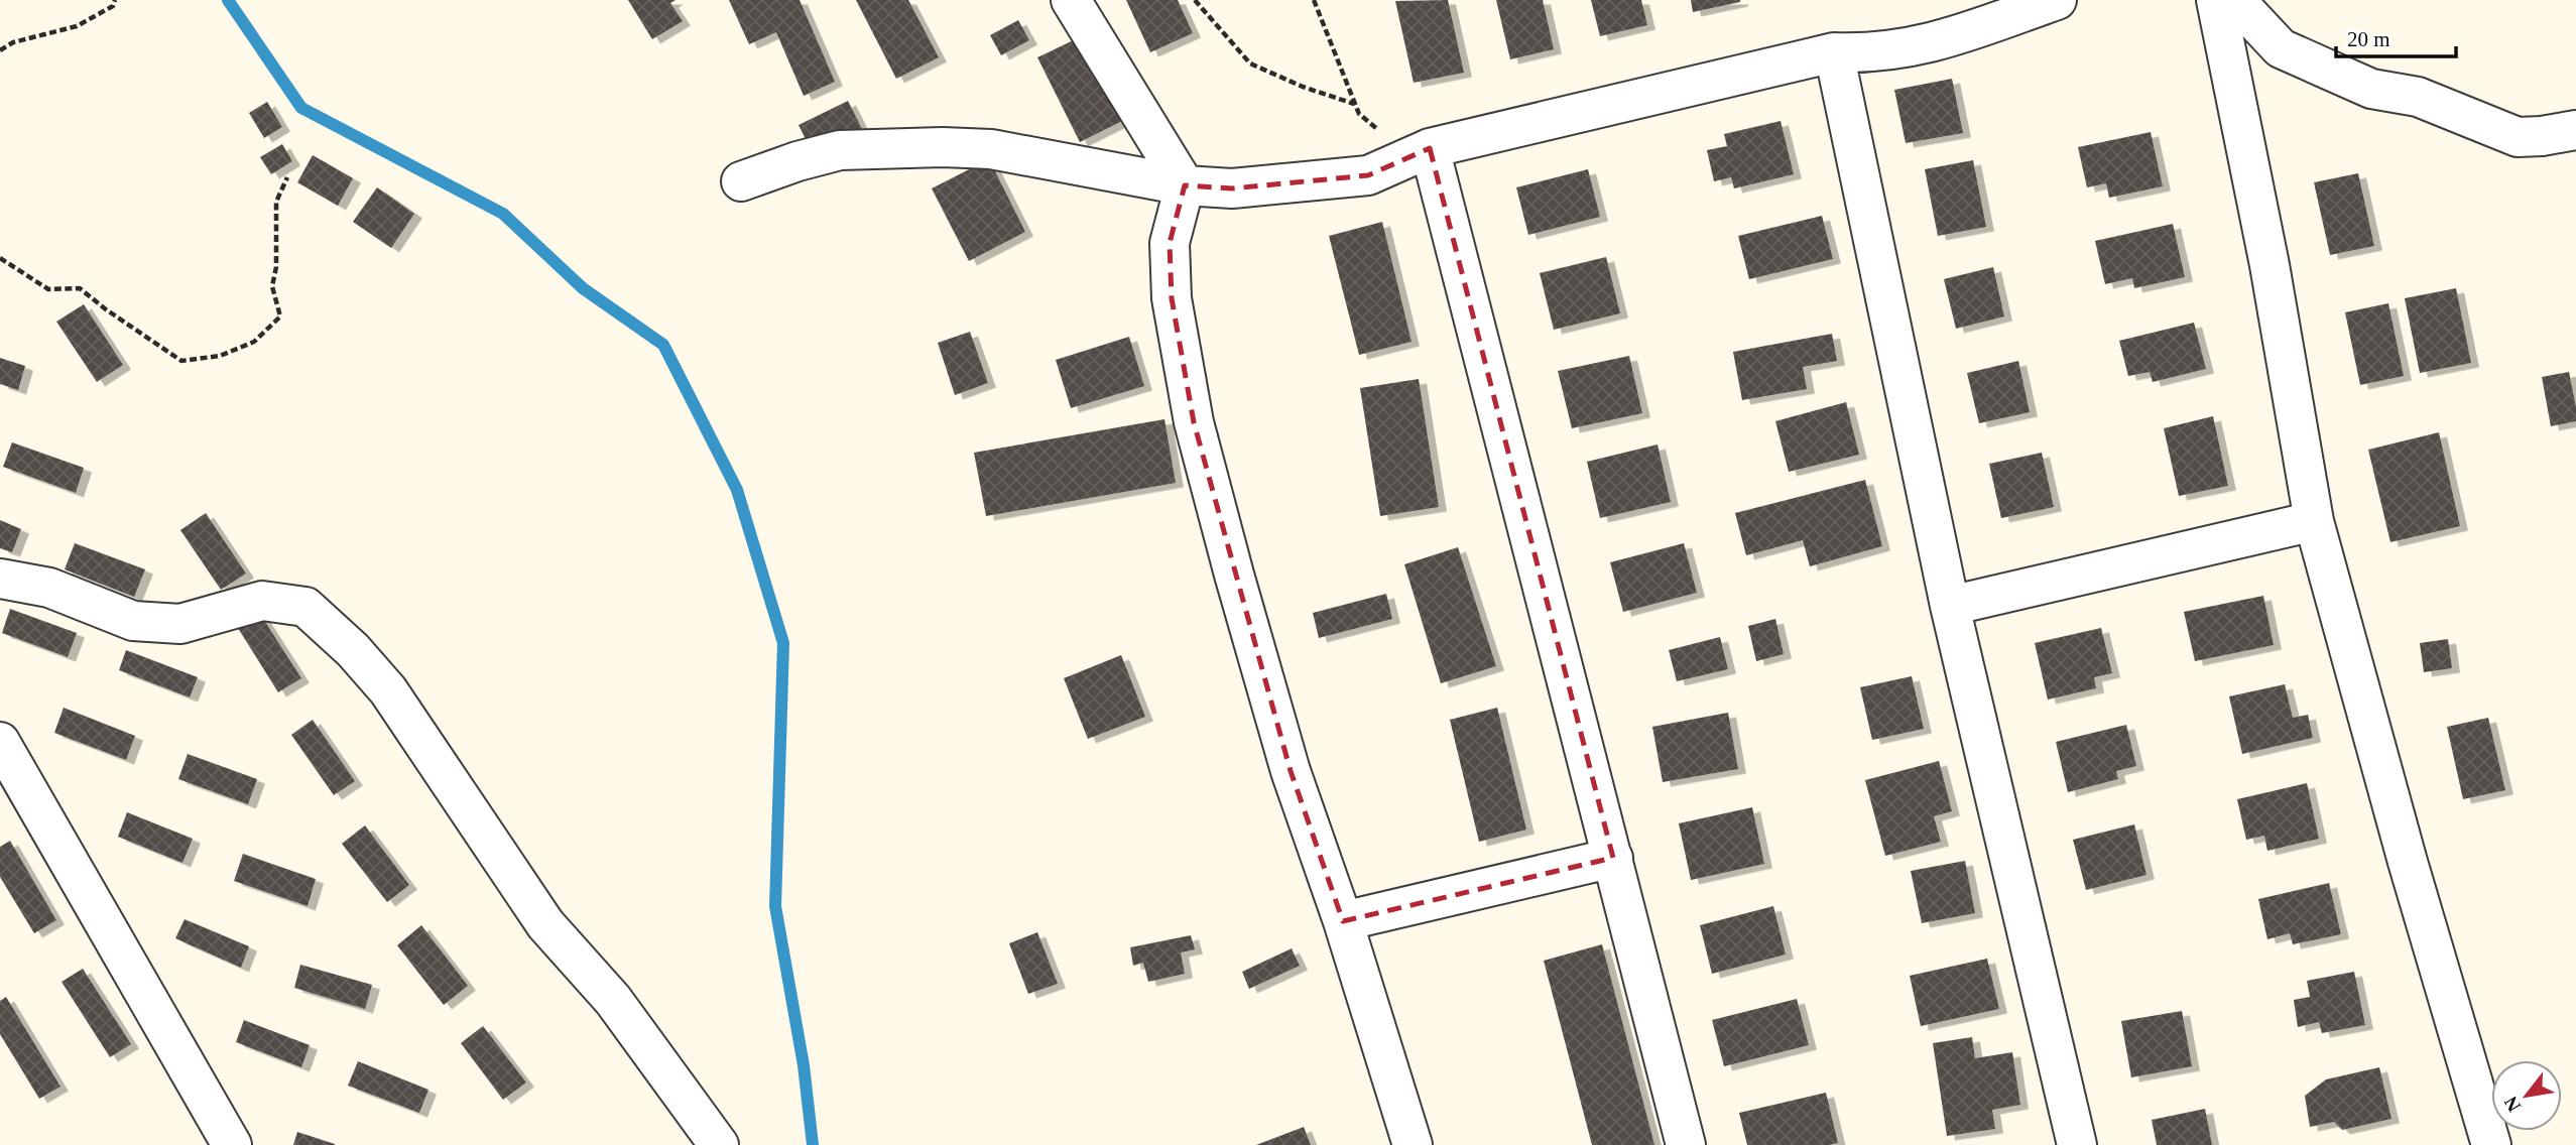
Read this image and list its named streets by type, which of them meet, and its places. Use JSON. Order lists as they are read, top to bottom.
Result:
{
  "scale_bar": "20 m",
  "north": "bottom left"
}
